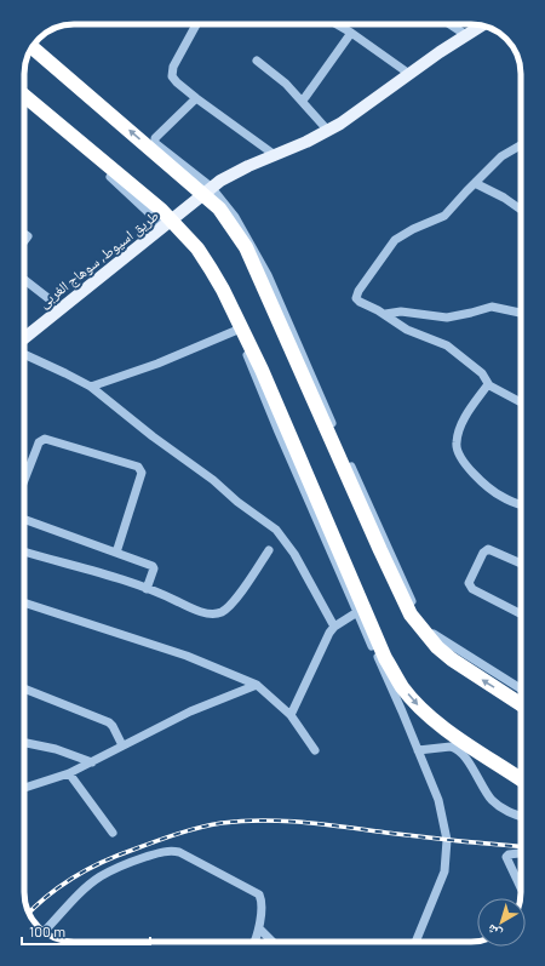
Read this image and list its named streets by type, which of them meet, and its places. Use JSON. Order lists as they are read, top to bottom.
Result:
{
  "streets": {
    "main road": ["طريق اسيوط, سوهاج الغربى"]
  },
  "scale_bar": "100 m",
  "north": "bottom left"
}
